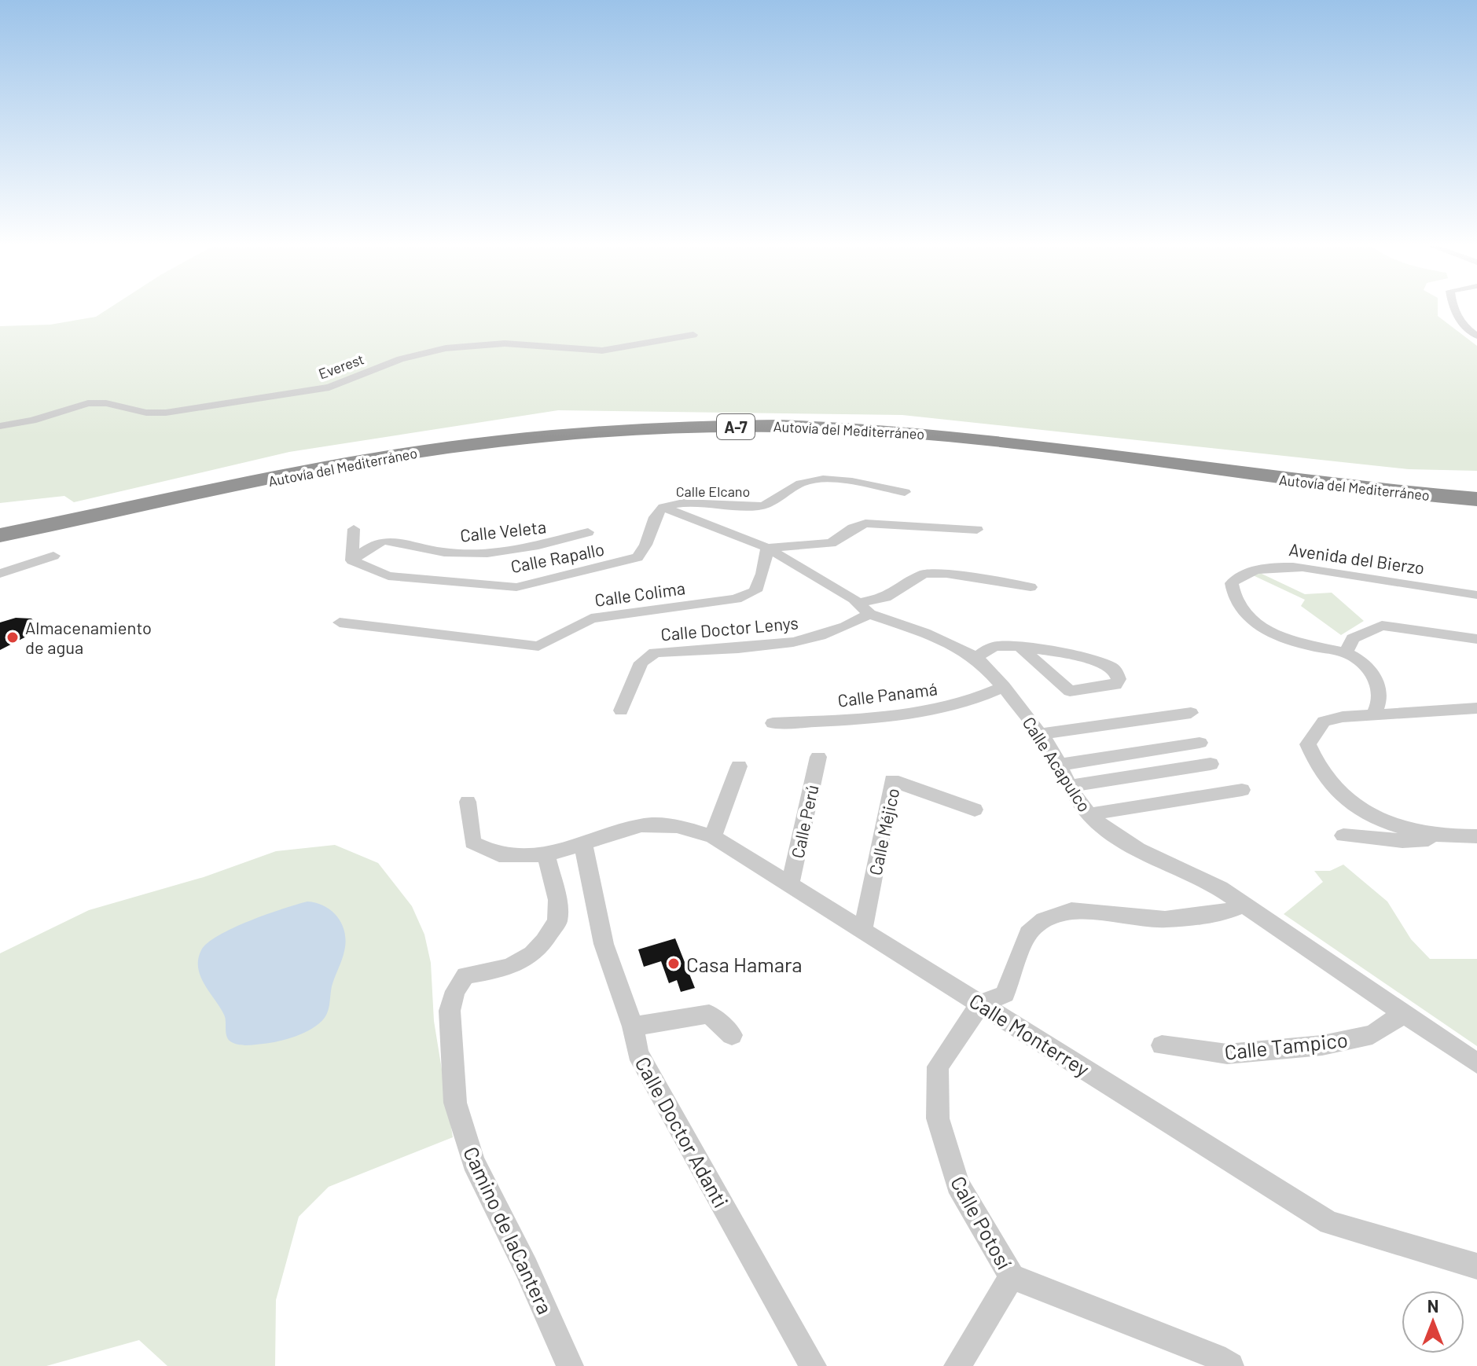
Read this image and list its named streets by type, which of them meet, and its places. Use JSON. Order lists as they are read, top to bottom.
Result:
{
  "streets": {
    "highway": ["A-7", "Autovía del Mediterráneo"],
    "street": [
      "Everest",
      "Calle Elcano",
      "Calle Veleta",
      "Calle Rapallo",
      "Avenida del Bierzo",
      "Calle Colima",
      "Calle Doctor Lenys",
      "Calle Panamá",
      "Calle Acapulco",
      "Calle Perú",
      "Calle Méjico",
      "Calle Monterrey",
      "Calle Tampico",
      "Calle Doctor Adanti",
      "Calle Potosí",
      "Camino de laCantera"
    ]
  },
  "crossings": [
    ["Calle Elcano", "Calle Rapallo"],
    ["Calle Elcano", "Calle Acapulco"],
    ["Calle Veleta", "Calle Rapallo"],
    ["Calle Rapallo", "Calle Acapulco"],
    ["Calle Colima", "Calle Acapulco"],
    ["Calle Doctor Lenys", "Calle Acapulco"],
    ["Calle Panamá", "Calle Acapulco"],
    ["Calle Acapulco", "Calle Tampico"],
    ["Calle Perú", "Calle Monterrey"],
    ["Calle Méjico", "Calle Monterrey"],
    ["Calle Monterrey", "Calle Doctor Adanti"],
    ["Calle Monterrey", "Calle Potosí"]
  ],
  "places": ["Almacenamiento de agua", "Casa Hamara"],
  "north": "top"
}
